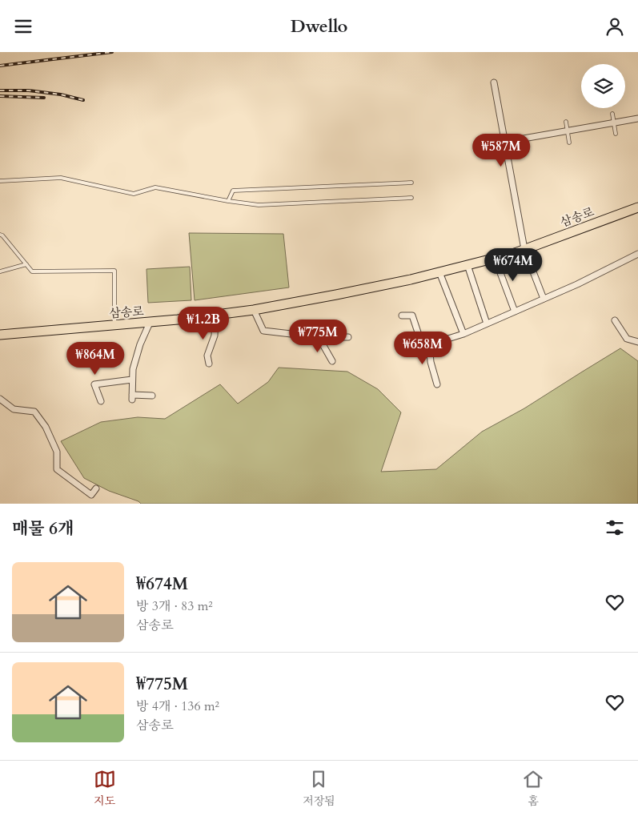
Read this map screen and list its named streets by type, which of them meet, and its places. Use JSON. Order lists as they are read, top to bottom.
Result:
{
  "streets": {
    "main road": ["삼송로"]
  },
  "page": {
    "header": "Dwello",
    "price": [
      "₩587M",
      "₩674M",
      "₩1.2B",
      "₩775M",
      "₩658M",
      "₩864M"
    ],
    "heading": "매물 6개",
    "list": [
      {
        "name": "₩674M",
        "note": "방 3개 · 83 m² · 삼송로"
      },
      {
        "name": "₩775M",
        "note": "방 4개 · 136 m² · 삼송로"
      }
    ],
    "tabs": ["지도", "저장됨", "홈"]
  }
}
